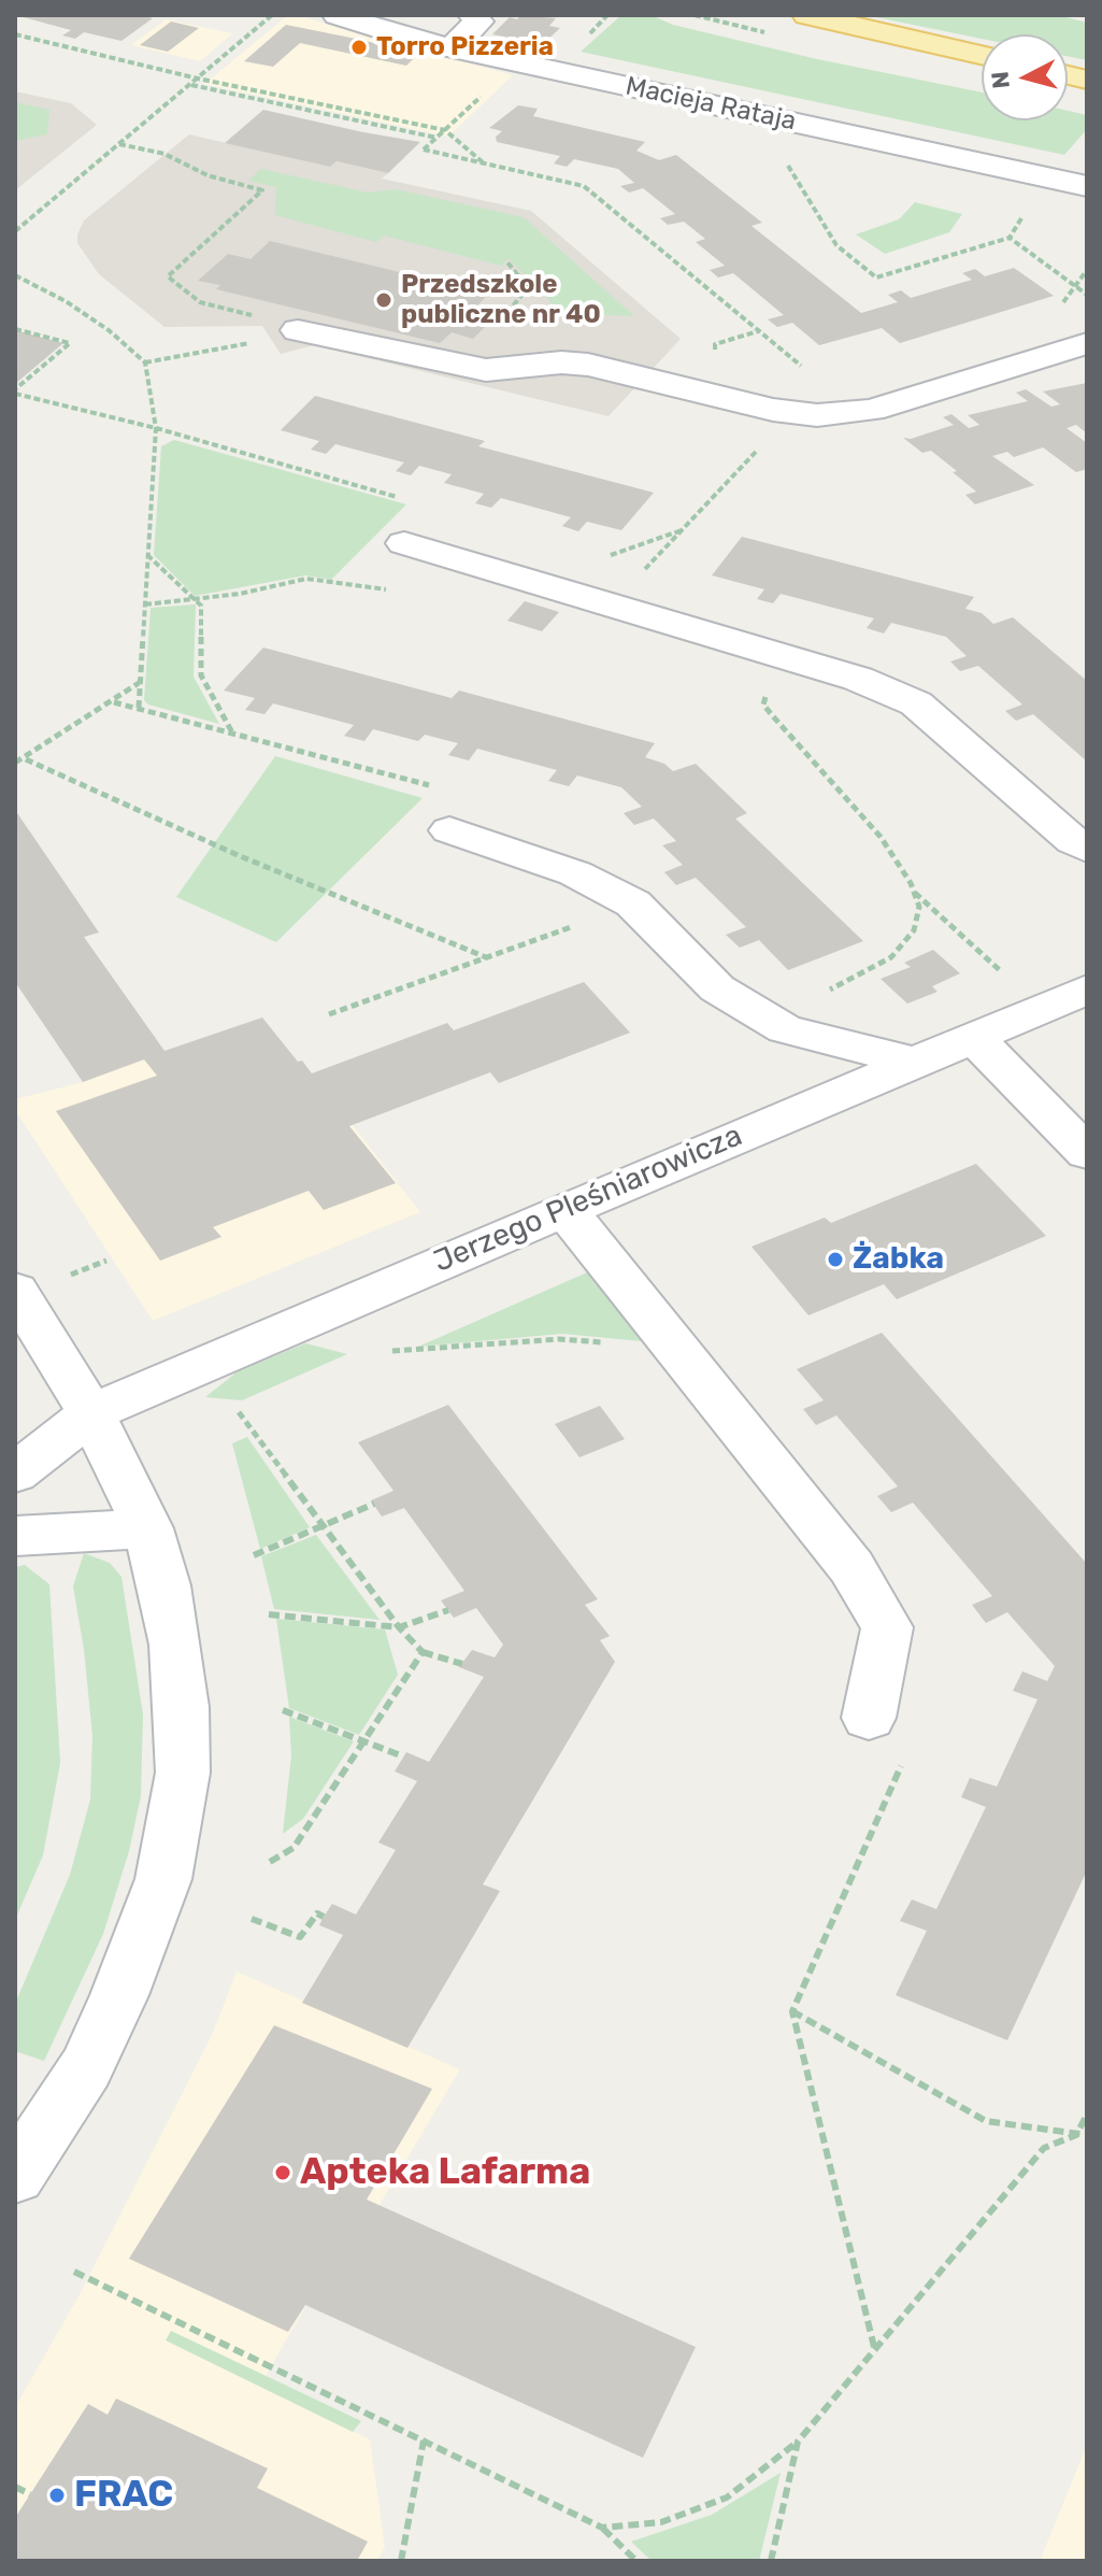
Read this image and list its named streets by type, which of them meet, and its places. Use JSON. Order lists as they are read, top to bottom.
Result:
{
  "streets": {
    "street": ["Macieja Rataja", "Jerzego Pleśniarowicza"]
  },
  "places": [
    "Torro Pizzeria",
    "Przedszkole publiczne nr 40",
    "Żabka",
    "Apteka Lafarma",
    "FRAC"
  ],
  "north": "left"
}
